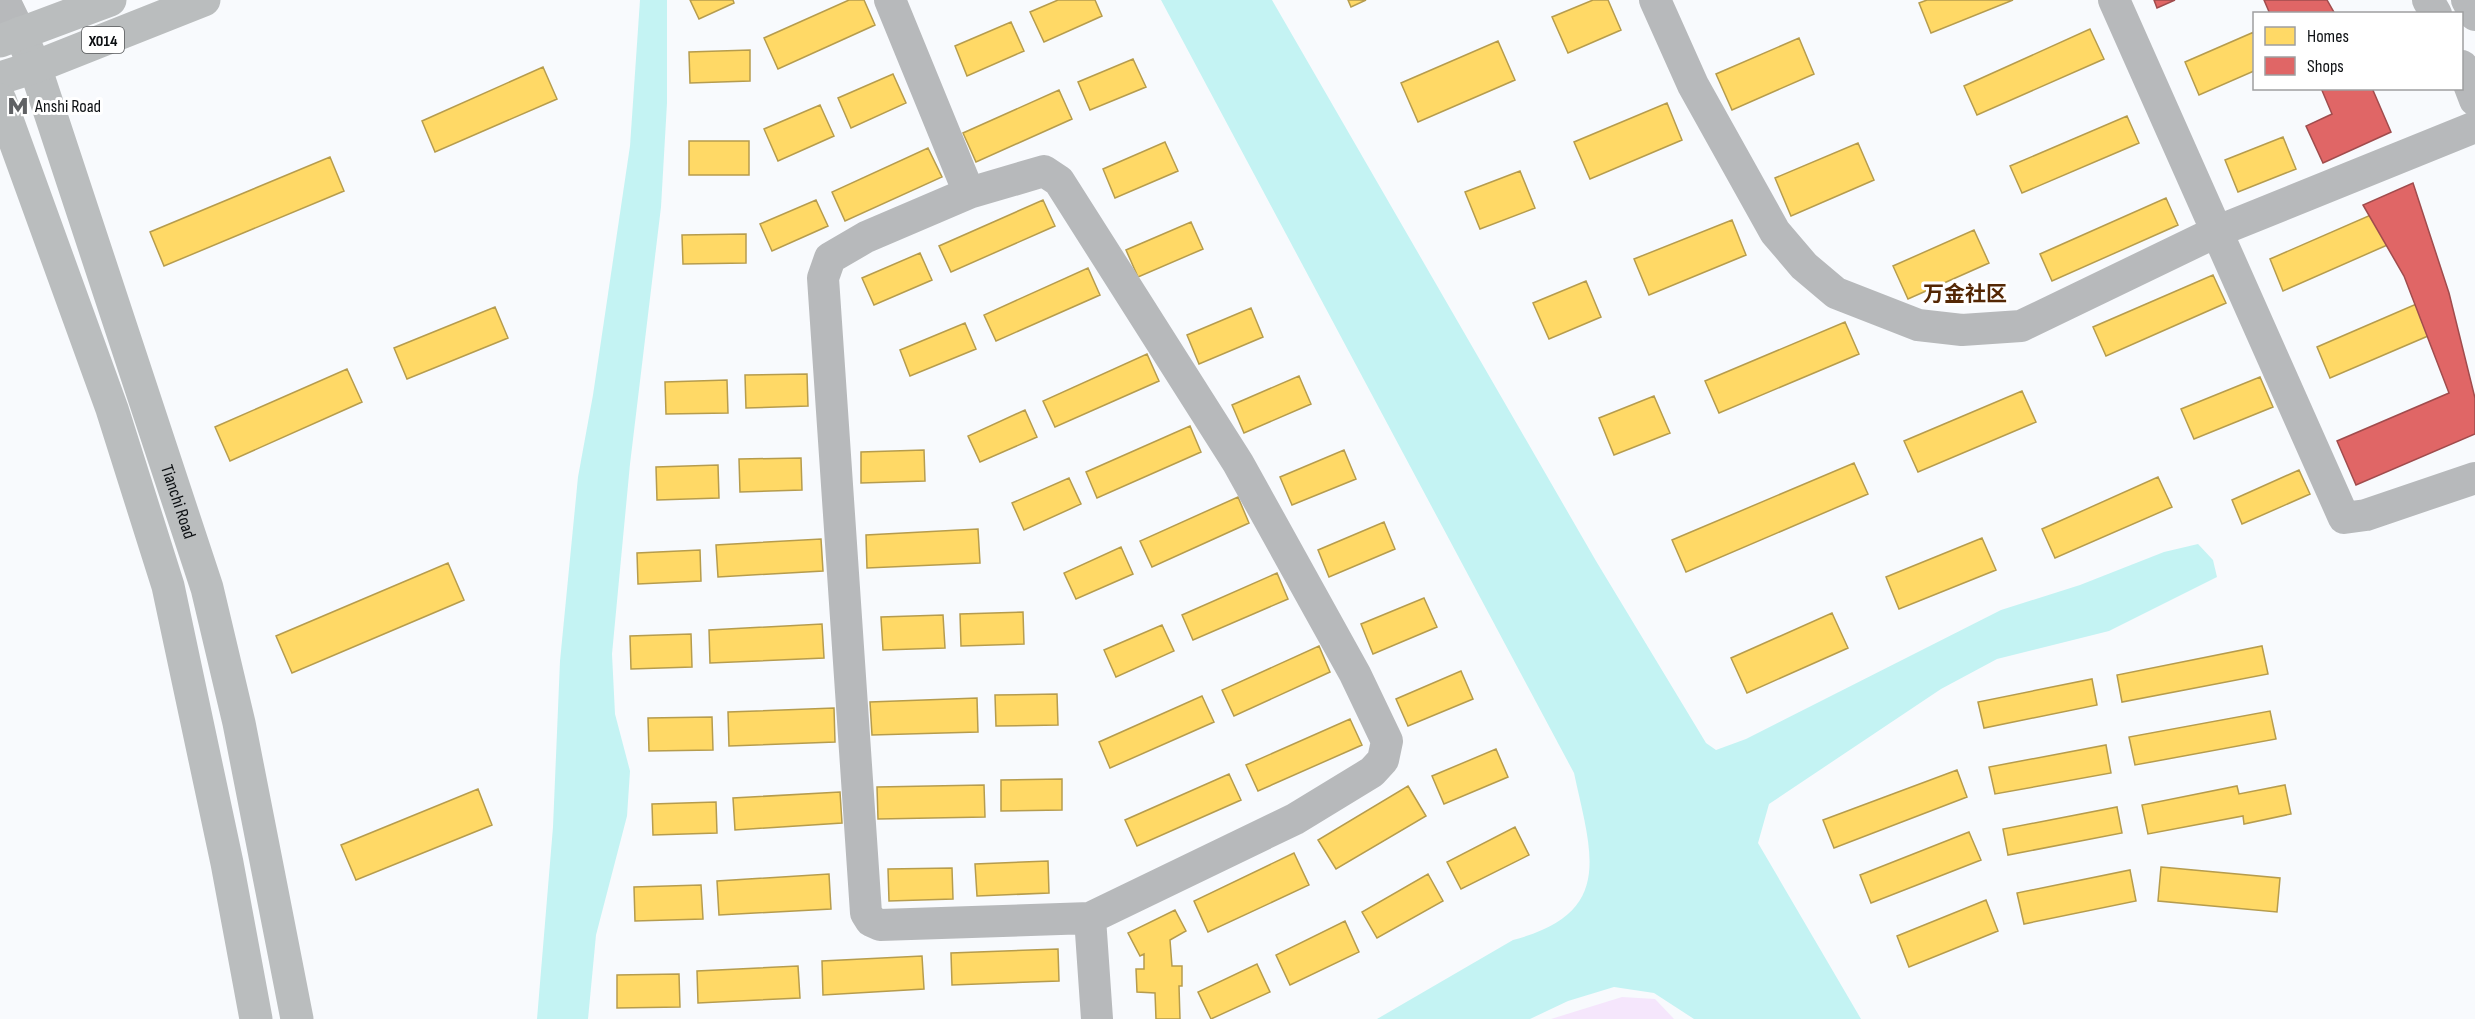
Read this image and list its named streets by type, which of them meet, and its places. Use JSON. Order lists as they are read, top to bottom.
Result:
{
  "streets": {
    "main road": ["X014", "Tianchi Road"]
  },
  "crossings": [
    ["X014", "Tianchi Road"]
  ],
  "districts": ["万金社区"],
  "places": {
    "metro station": ["Anshi Road"]
  },
  "legend": ["Homes", "Shops"]
}
